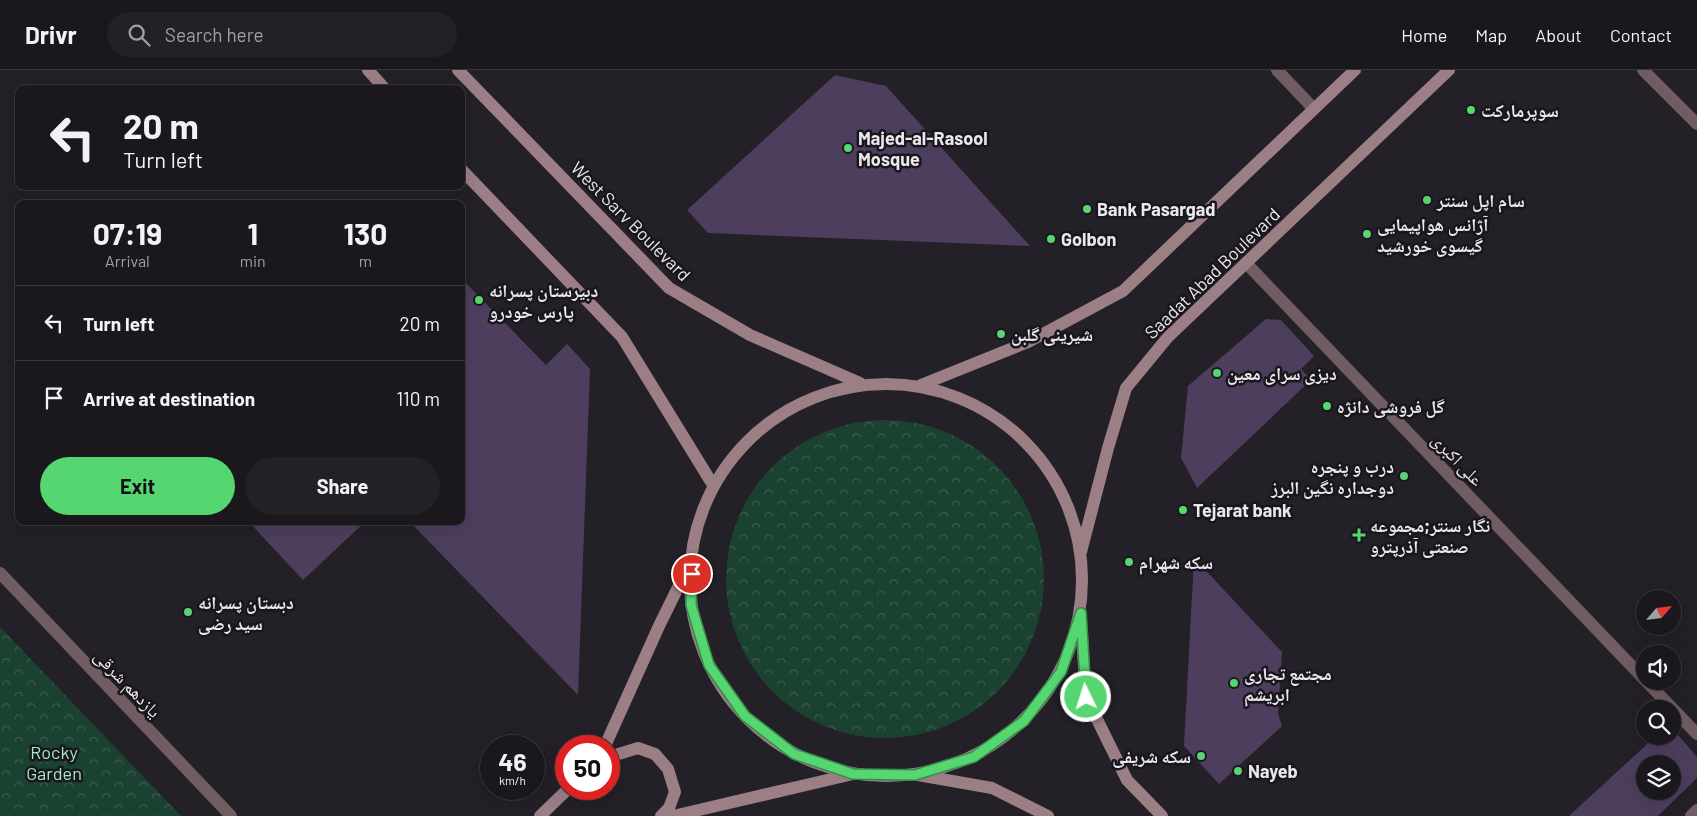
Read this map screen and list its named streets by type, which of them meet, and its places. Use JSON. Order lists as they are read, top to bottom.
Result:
{
  "streets": {
    "main road": ["West Sarv Boulevard", "Saadat Abad Boulevard"],
    "street": ["علی اکبری", "یازدهم شرقی"]
  },
  "crossings": [
    ["Saadat Abad Boulevard", "علی اکبری"]
  ],
  "parks": ["Rocky Garden"],
  "places": {
    "other": [
      "سوپرمارکت",
      "Majed-al-Rasool Mosque",
      "سام اپل سنتر",
      "Bank Pasargad",
      "آژانس هواپیمایی گیسوی خورشید",
      "Golbon",
      "دبیرستان پسرانه پارس خودرو",
      "شیرینی گلبن",
      "دیزی سرای معین",
      "گل فروشی دانژه",
      "درب و پنجره دوجداره نگین البرز",
      "Tejarat bank",
      "سکه شهرام",
      "دبستان پسرانه سید رضی",
      "مجتمع تجاری ابریشم",
      "سکه شریفی",
      "Nayeb"
    ],
    "health": ["نگار سنتر;مجموعه صنعتی آذرپترو"]
  },
  "north": "top right",
  "page": {
    "header": "Drivr",
    "search": "Search here",
    "nav": [
      "Home",
      "Map",
      "About",
      "Contact"
    ],
    "turn": ["20 m", "Turn left"],
    "eta": [
      "07:19",
      "Arrival",
      "1",
      "min",
      "130",
      "m"
    ],
    "list": [
      {
        "name": "Turn left",
        "value": "20 m"
      },
      {
        "name": "Arrive at destination",
        "value": "110 m"
      }
    ],
    "buttons": ["Exit", "Share"],
    "speed": "46 km/h",
    "limit": "50"
  }
}
